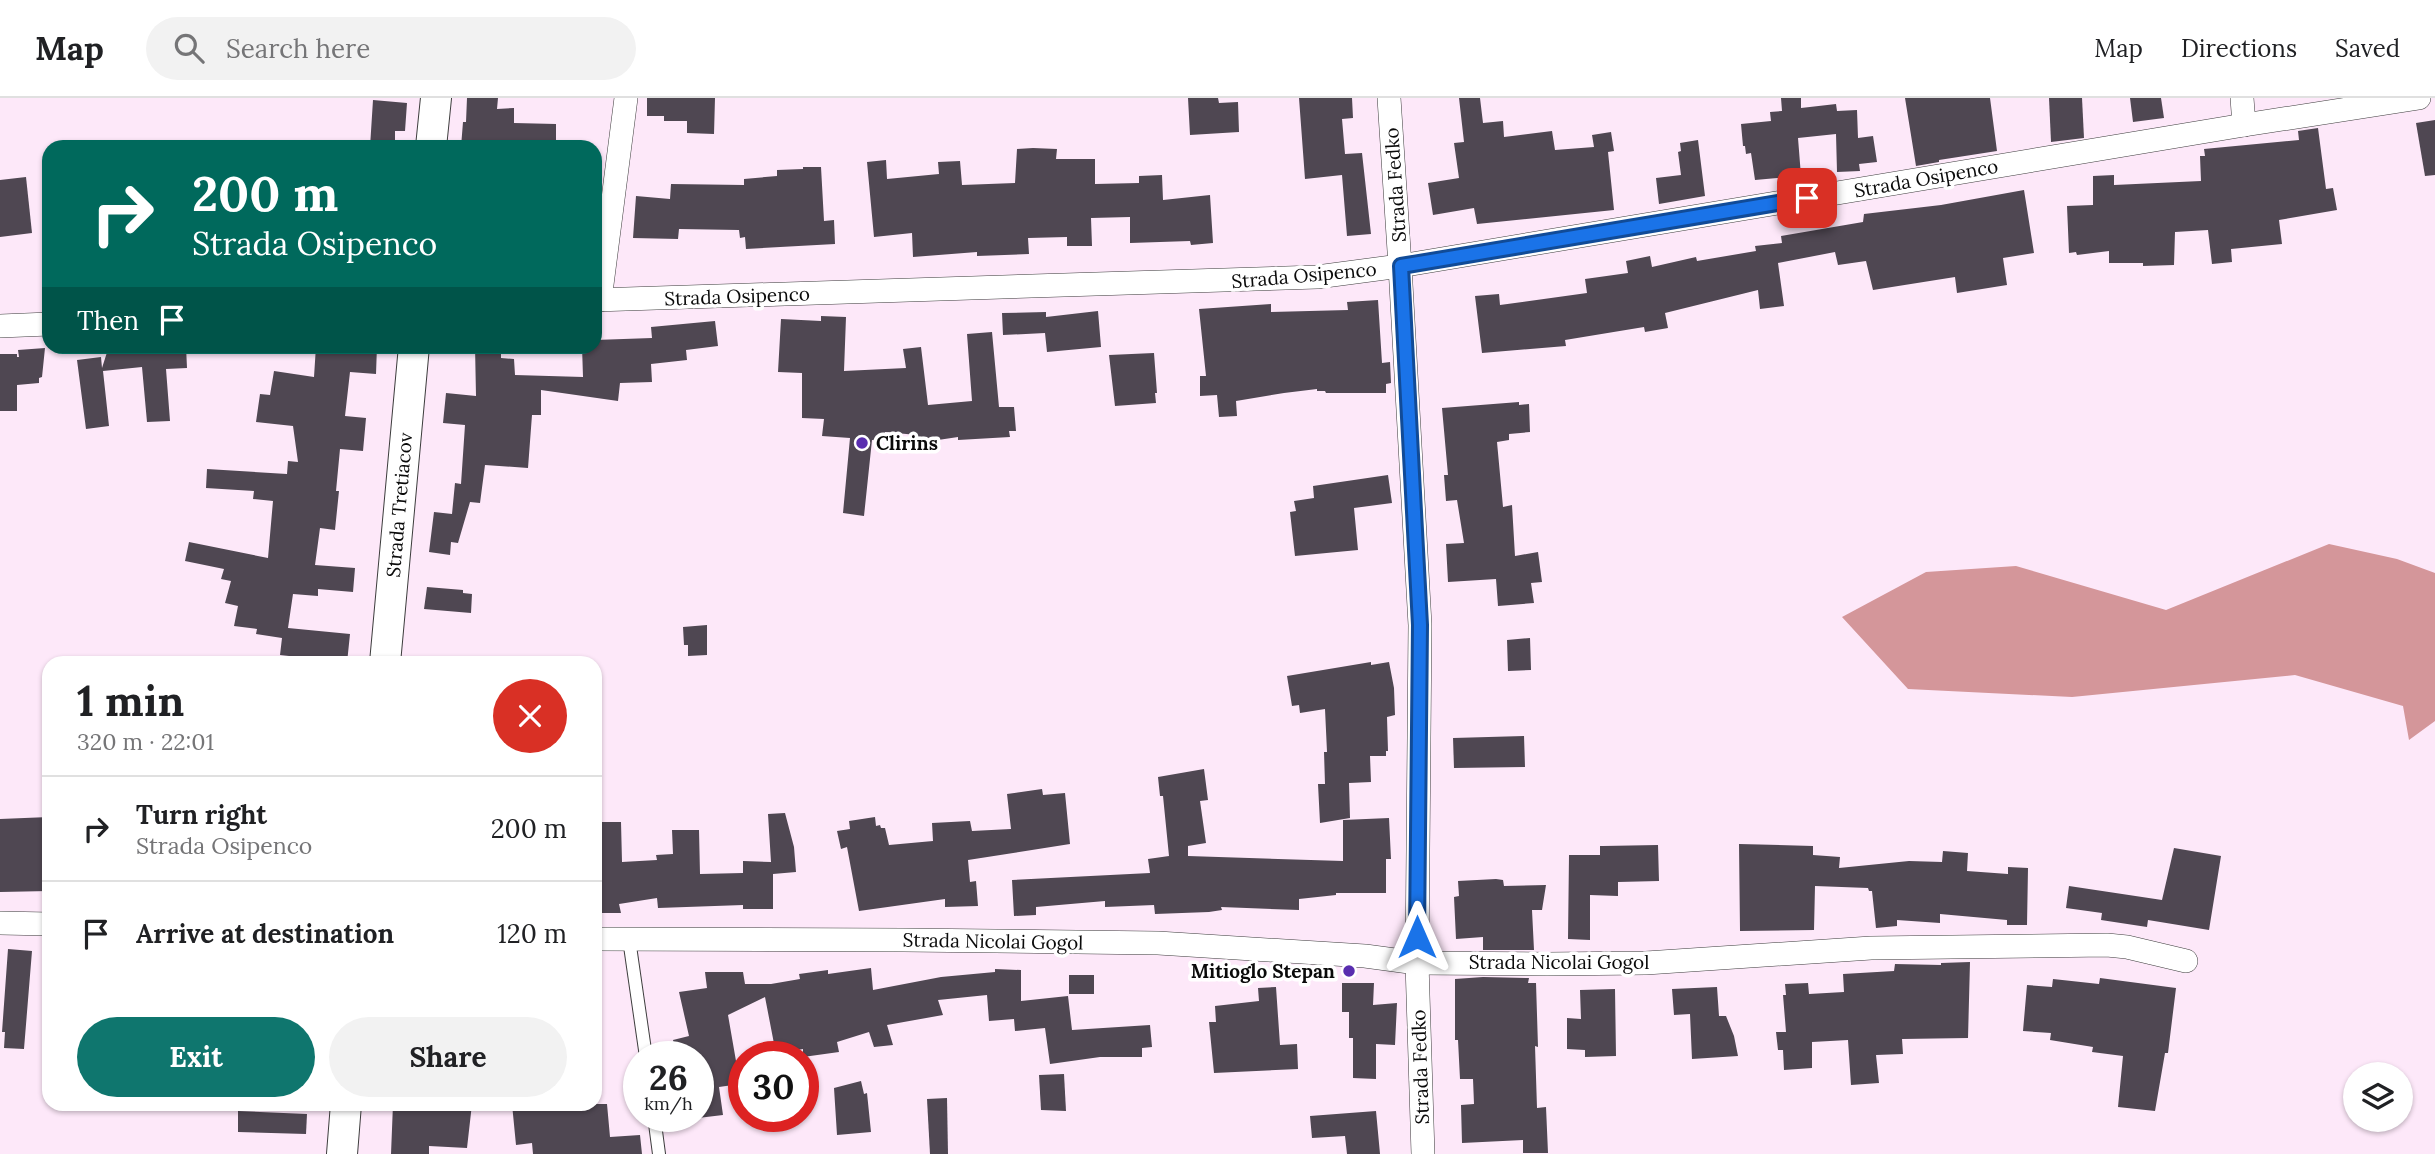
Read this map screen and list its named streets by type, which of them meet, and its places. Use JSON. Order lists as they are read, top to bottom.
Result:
{
  "streets": {
    "street": [
      "Strada Osipenco",
      "Strada Fedko",
      "Strada Tretiacov",
      "Strada Nicolai Gogol"
    ]
  },
  "crossings": [
    ["Strada Osipenco", "Strada Fedko"],
    ["Strada Fedko", "Strada Nicolai Gogol"]
  ],
  "places": ["Clirins", "Mitioglo Stepan"],
  "page": {
    "header": "Map",
    "search": "Search here",
    "nav": ["Map", "Directions", "Saved"],
    "turn": ["200 m", "Strada Osipenco"],
    "then": "Then",
    "heading": ["1 min", "320 m · 22:01"],
    "list": [
      {
        "name": "Turn right",
        "note": "Strada Osipenco",
        "value": "200 m"
      },
      {
        "name": "Arrive at destination",
        "value": "120 m"
      }
    ],
    "buttons": ["Exit", "Share"],
    "speed": "26 km/h",
    "limit": "30"
  }
}
